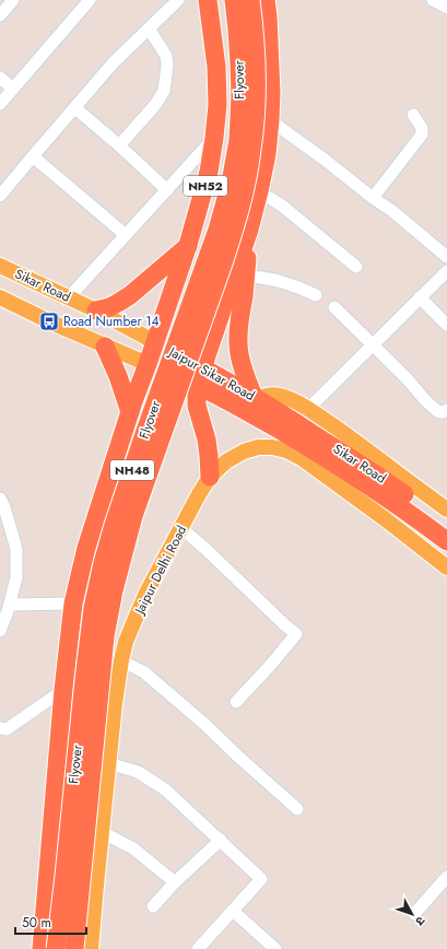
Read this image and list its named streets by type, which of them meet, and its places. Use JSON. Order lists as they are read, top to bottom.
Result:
{
  "streets": {
    "highway": [
      "Flyover",
      "NH52",
      "Sikar Road",
      "Jaipur Sikar Road",
      "NH48"
    ],
    "main road": ["Jaipur Delhi Road"]
  },
  "crossings": [
    ["NH52", "Sikar Road"],
    ["NH52", "Jaipur Sikar Road"],
    ["Sikar Road", "Jaipur Sikar Road"]
  ],
  "places": {
    "bus stop": ["Road Number 14"]
  },
  "scale_bar": "50 m",
  "north": "bottom right"
}
